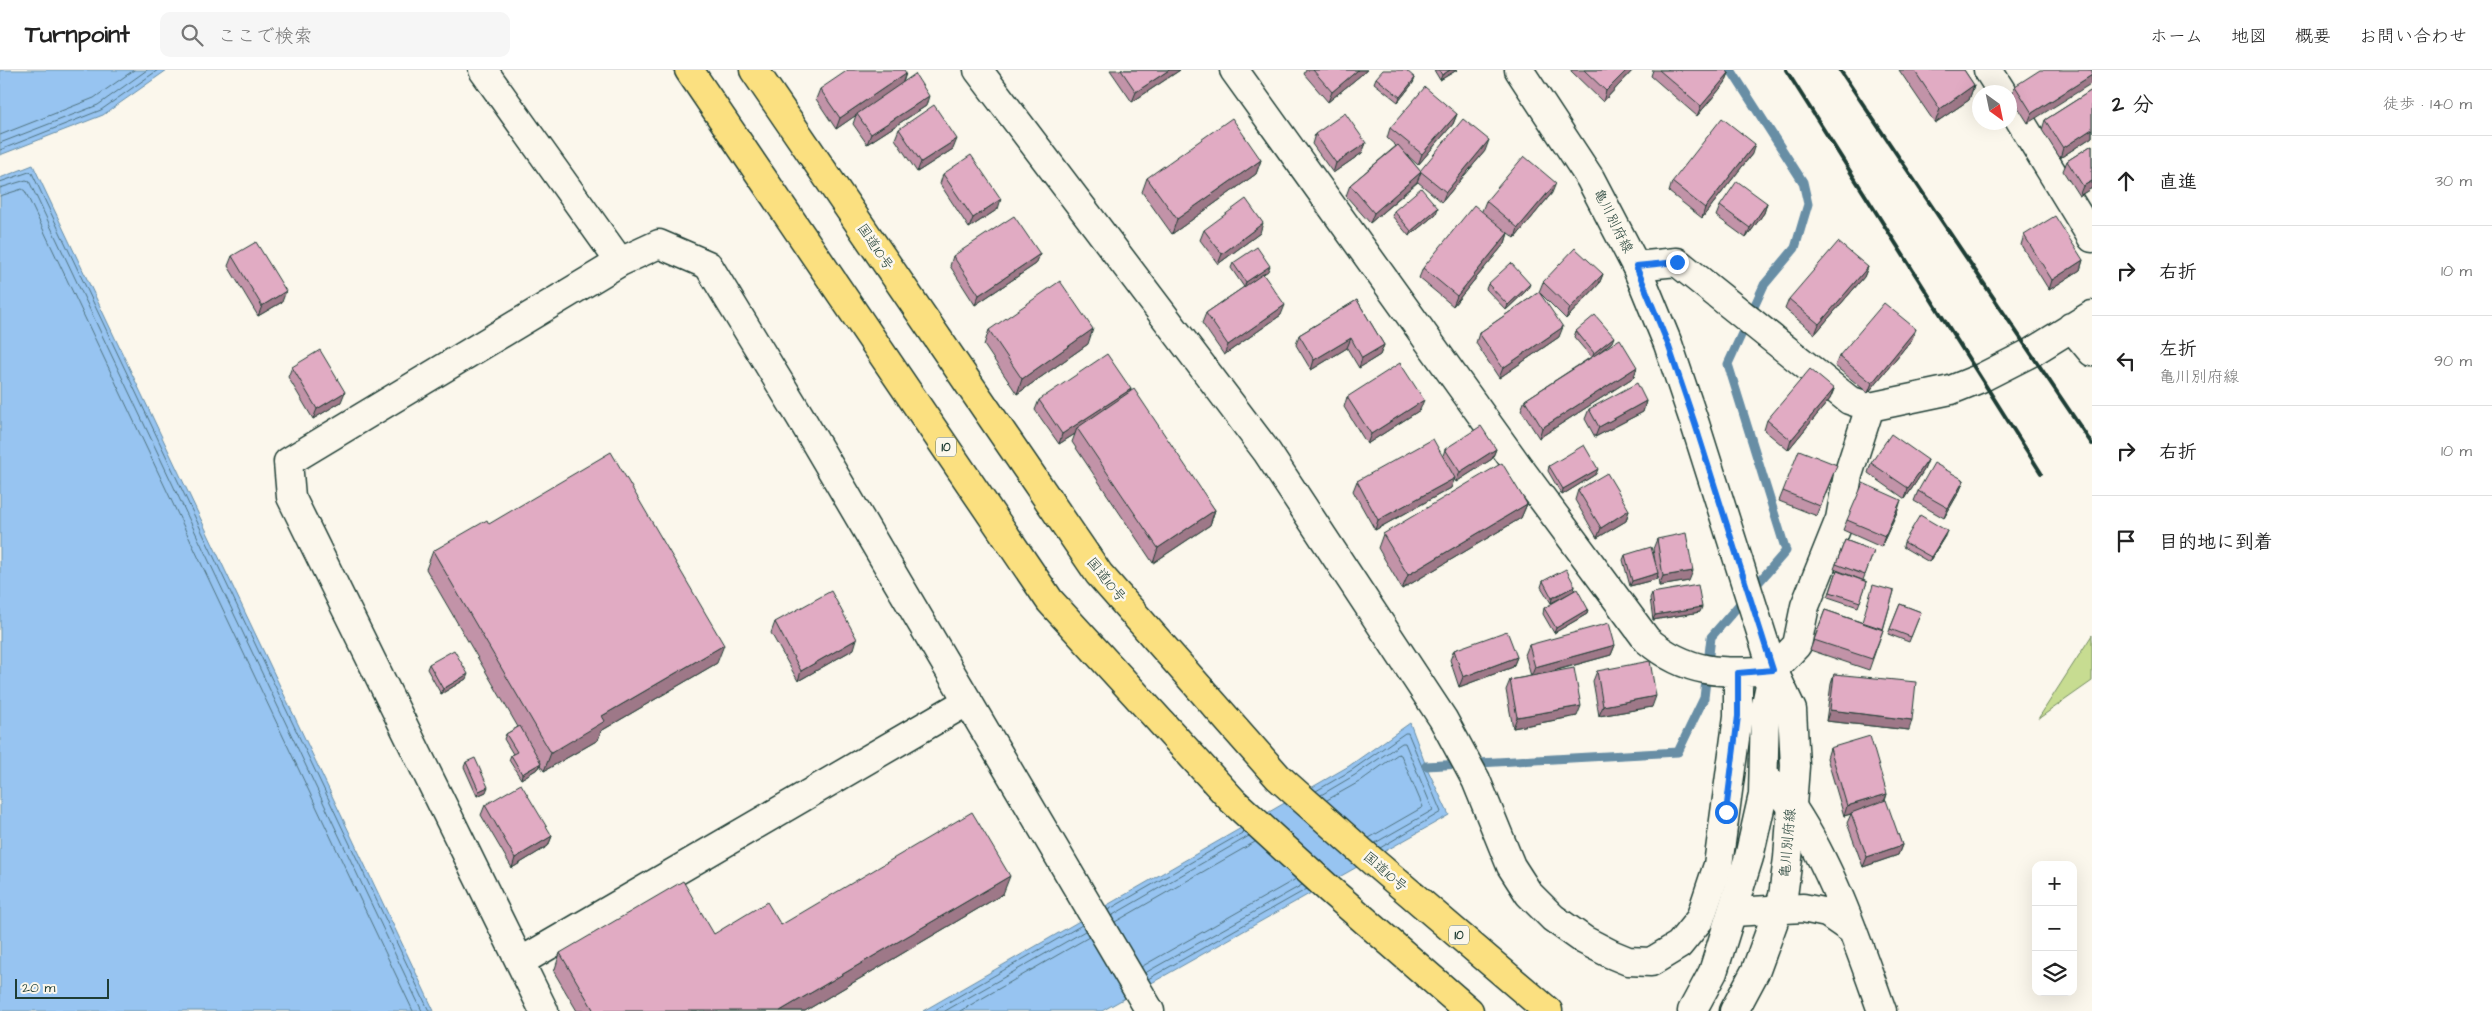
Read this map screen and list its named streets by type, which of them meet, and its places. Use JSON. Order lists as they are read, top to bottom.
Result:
{
  "streets": {
    "highway": ["国道10号", "10"],
    "street": ["亀川別府線"]
  },
  "scale_bar": "20 m",
  "north": "bottom right",
  "page": {
    "header": "Turnpoint",
    "search": "ここで検索",
    "nav": [
      "ホーム",
      "地図",
      "概要",
      "お問い合わせ"
    ],
    "heading": ["2 分", "徒歩 · 140 m"],
    "list": [
      ["直進", "30 m"],
      ["右折", "10 m"],
      ["左折", "亀川別府線", "90 m"],
      ["右折", "10 m"],
      "目的地に到着"
    ],
    "map_buttons": ["+", "−"],
    "scale": "20 m"
  }
}
